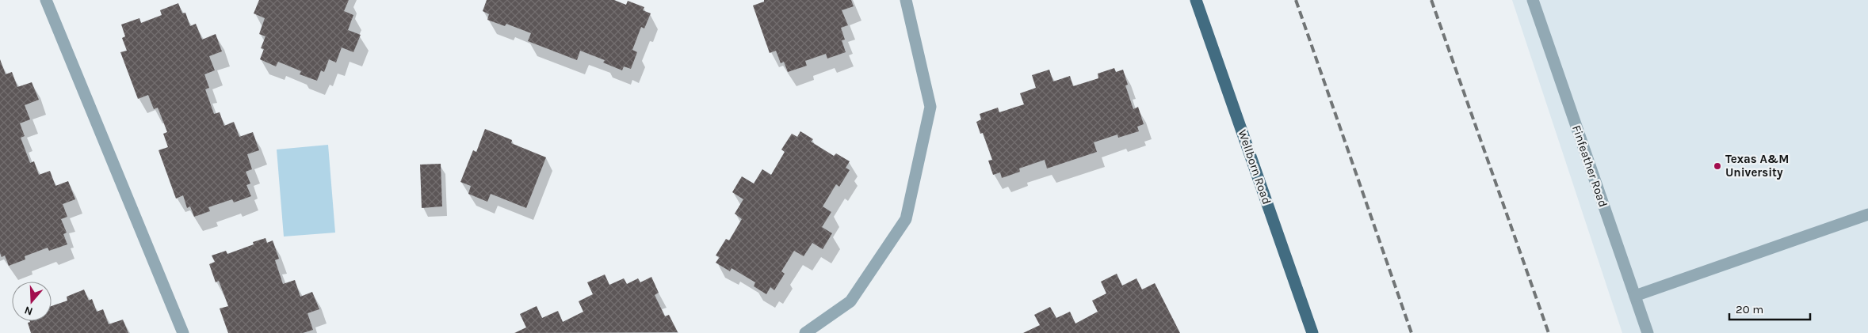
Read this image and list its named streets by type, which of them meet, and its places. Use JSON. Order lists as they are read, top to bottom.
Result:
{
  "streets": {
    "main road": ["Wellborn Road"],
    "street": ["Finfeather Road"]
  },
  "places": ["Texas A&M University"],
  "scale_bar": "20 m",
  "north": "bottom"
}
